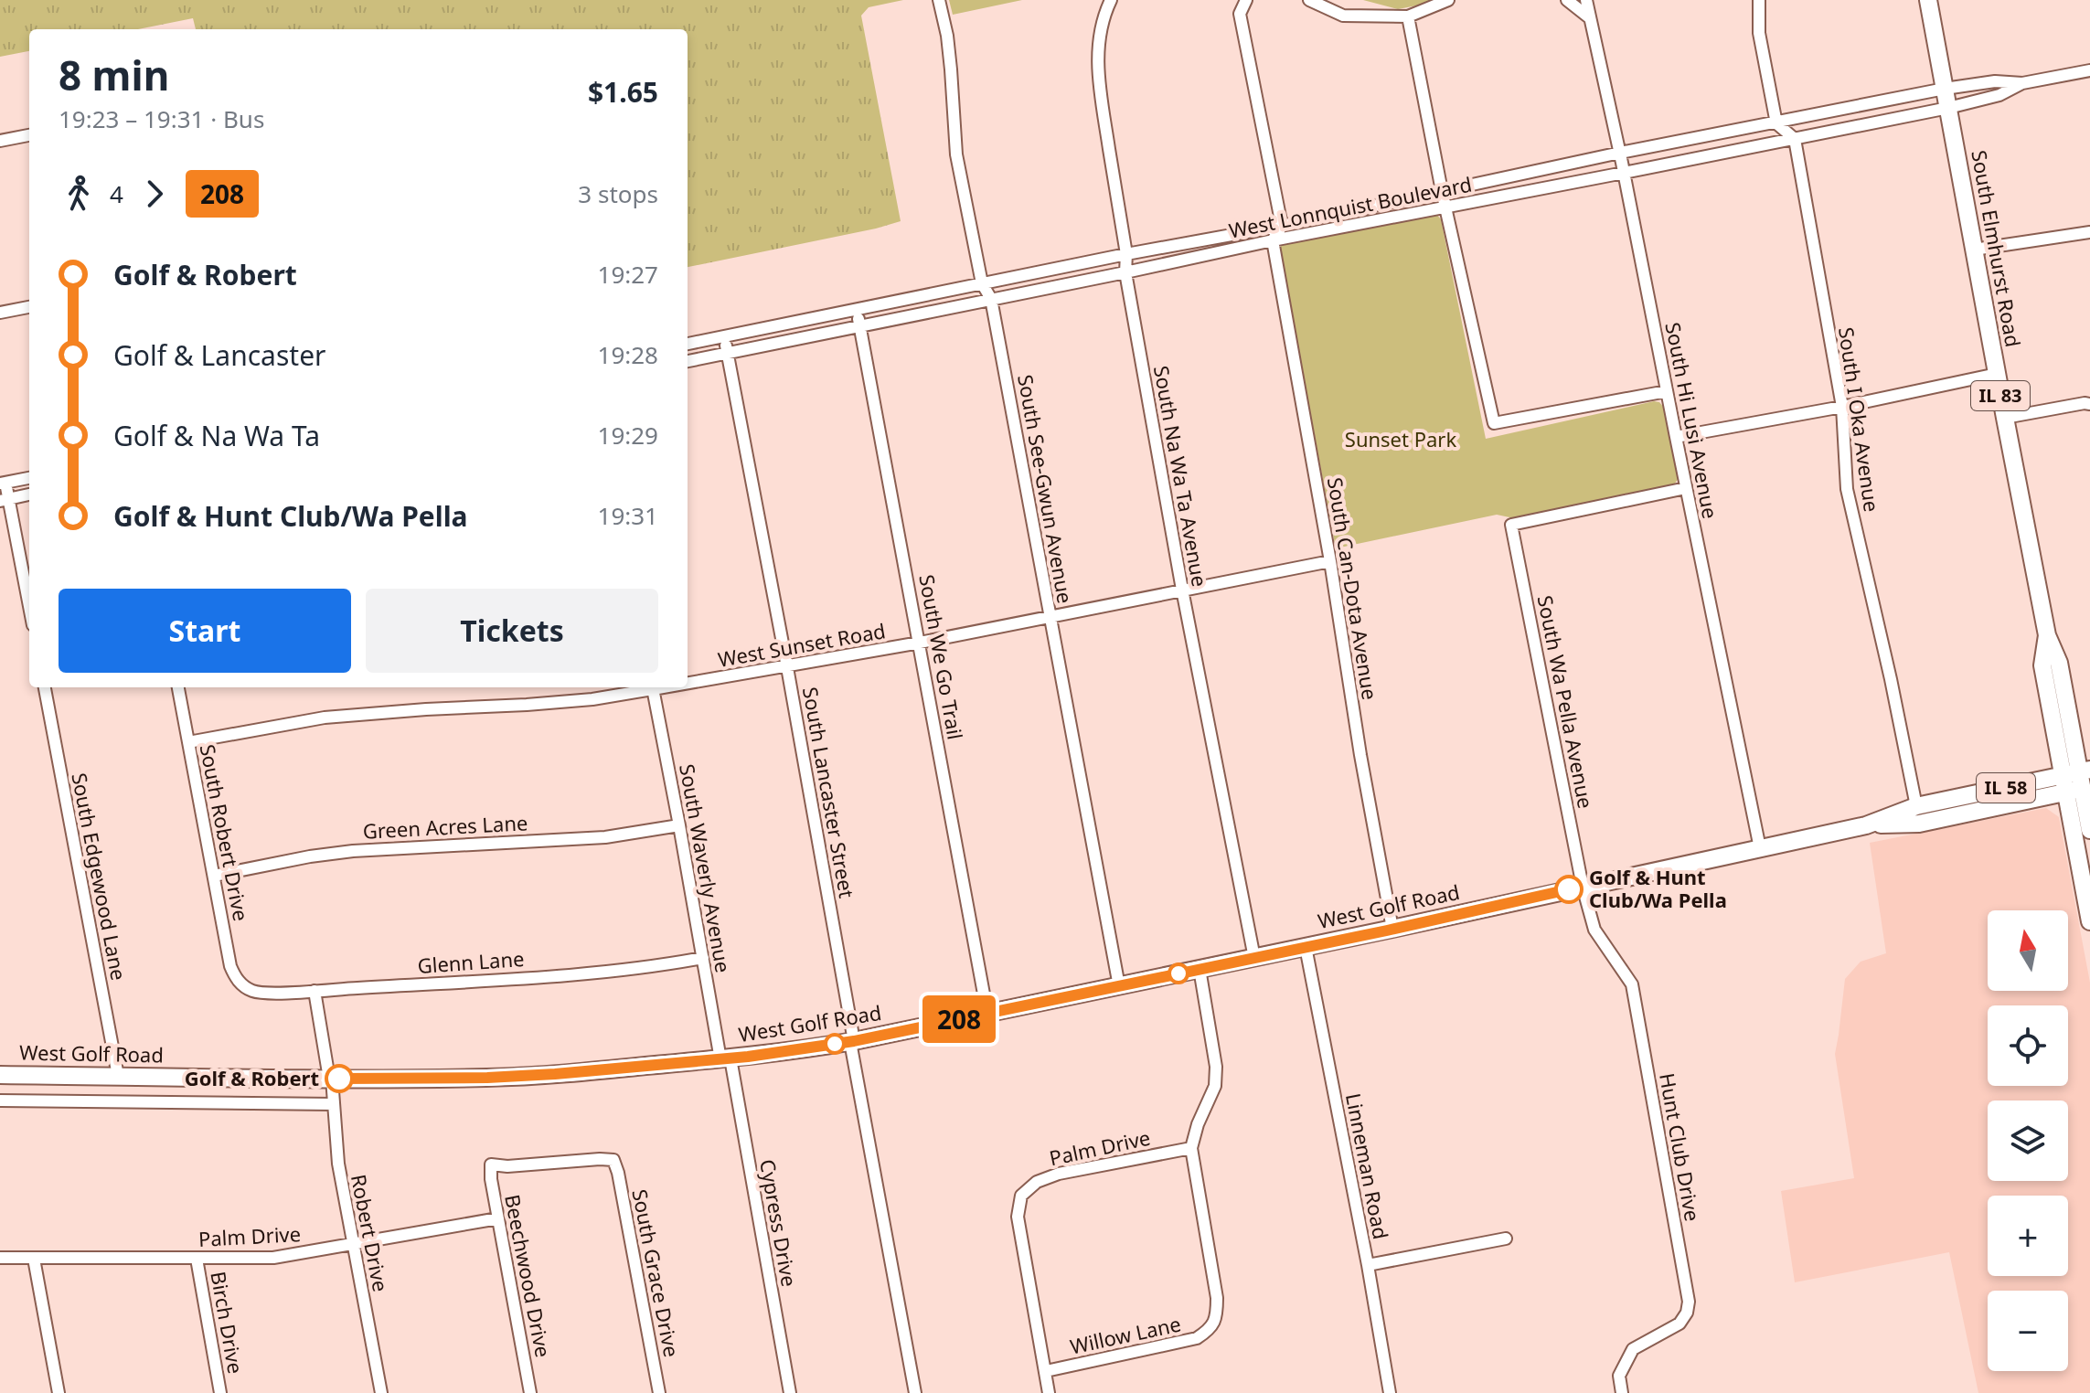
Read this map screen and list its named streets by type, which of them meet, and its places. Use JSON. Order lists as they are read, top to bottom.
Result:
{
  "streets": {
    "main road": [
      "South Elmhurst Road",
      "IL 83",
      "IL 58",
      "West Golf Road"
    ],
    "street": [
      "West Lonnquist Boulevard",
      "South I Oka Avenue",
      "South Hi Lusi Avenue",
      "South Na Wa Ta Avenue",
      "South See-Gwun Avenue",
      "South Can-Dota Avenue",
      "West Sunset Road",
      "South We Go Trail",
      "South Wa Pella Avenue",
      "South Lancaster Street",
      "Green Acres Lane",
      "South Robert Drive",
      "South Waverly Avenue",
      "South Edgewood Lane",
      "Glenn Lane",
      "Hunt Club Drive",
      "Palm Drive",
      "Linneman Road",
      "Cypress Drive",
      "Robert Drive",
      "South Grace Drive",
      "Beechwood Drive",
      "Birch Drive",
      "Willow Lane"
    ]
  },
  "crossings": [
    ["West Lonnquist Boulevard", "South Elmhurst Road"],
    ["West Lonnquist Boulevard", "South I Oka Avenue"],
    ["West Lonnquist Boulevard", "South Hi Lusi Avenue"],
    ["West Lonnquist Boulevard", "South Na Wa Ta Avenue"],
    ["West Lonnquist Boulevard", "South See-Gwun Avenue"],
    ["West Lonnquist Boulevard", "South Can-Dota Avenue"],
    ["West Lonnquist Boulevard", "South We Go Trail"],
    ["West Lonnquist Boulevard", "South Lancaster Street"],
    ["South Elmhurst Road", "West Golf Road"],
    ["South I Oka Avenue", "West Golf Road"],
    ["South Hi Lusi Avenue", "South Wa Pella Avenue"],
    ["South Hi Lusi Avenue", "West Golf Road"],
    ["South Na Wa Ta Avenue", "West Sunset Road"],
    ["South Na Wa Ta Avenue", "West Golf Road"],
    ["South See-Gwun Avenue", "West Sunset Road"],
    ["South See-Gwun Avenue", "West Golf Road"],
    ["South Can-Dota Avenue", "West Sunset Road"],
    ["South Can-Dota Avenue", "West Golf Road"],
    ["West Sunset Road", "South We Go Trail"],
    ["West Sunset Road", "South Lancaster Street"],
    ["West Sunset Road", "South Robert Drive"],
    ["South We Go Trail", "West Golf Road"],
    ["South Wa Pella Avenue", "West Golf Road"],
    ["South Wa Pella Avenue", "Hunt Club Drive"],
    ["South Lancaster Street", "West Golf Road"],
    ["Green Acres Lane", "South Robert Drive"],
    ["Green Acres Lane", "South Waverly Avenue"],
    ["South Robert Drive", "Glenn Lane"],
    ["South Waverly Avenue", "West Golf Road"],
    ["South Waverly Avenue", "Glenn Lane"],
    ["South Waverly Avenue", "Cypress Drive"],
    ["South Edgewood Lane", "West Golf Road"],
    ["West Golf Road", "Hunt Club Drive"],
    ["West Golf Road", "Linneman Road"],
    ["West Golf Road", "Cypress Drive"],
    ["West Golf Road", "Robert Drive"],
    ["Glenn Lane", "Robert Drive"],
    ["Palm Drive", "Robert Drive"],
    ["Palm Drive", "Beechwood Drive"],
    ["Palm Drive", "Birch Drive"],
    ["Palm Drive", "Willow Lane"],
    ["South Grace Drive", "Beechwood Drive"]
  ],
  "parks": ["Sunset Park"],
  "places": ["Golf & Hunt Club/Wa Pella", "Golf & Robert"],
  "lines": ["bus line 208"],
  "north": "top",
  "page": {
    "on_map": "208",
    "heading": ["8 min", "19:23 – 19:31 · Bus", "$1.65"],
    "legs": ["4", "208", "3 stops"],
    "list": [
      {
        "name": "Golf & Robert",
        "value": "19:27"
      },
      {
        "name": "Golf & Lancaster",
        "value": "19:28"
      },
      {
        "name": "Golf & Na Wa Ta",
        "value": "19:29"
      },
      {
        "name": "Golf & Hunt Club/Wa Pella",
        "value": "19:31"
      }
    ],
    "buttons": ["Start", "Tickets"],
    "map_buttons": ["+", "−"]
  }
}
